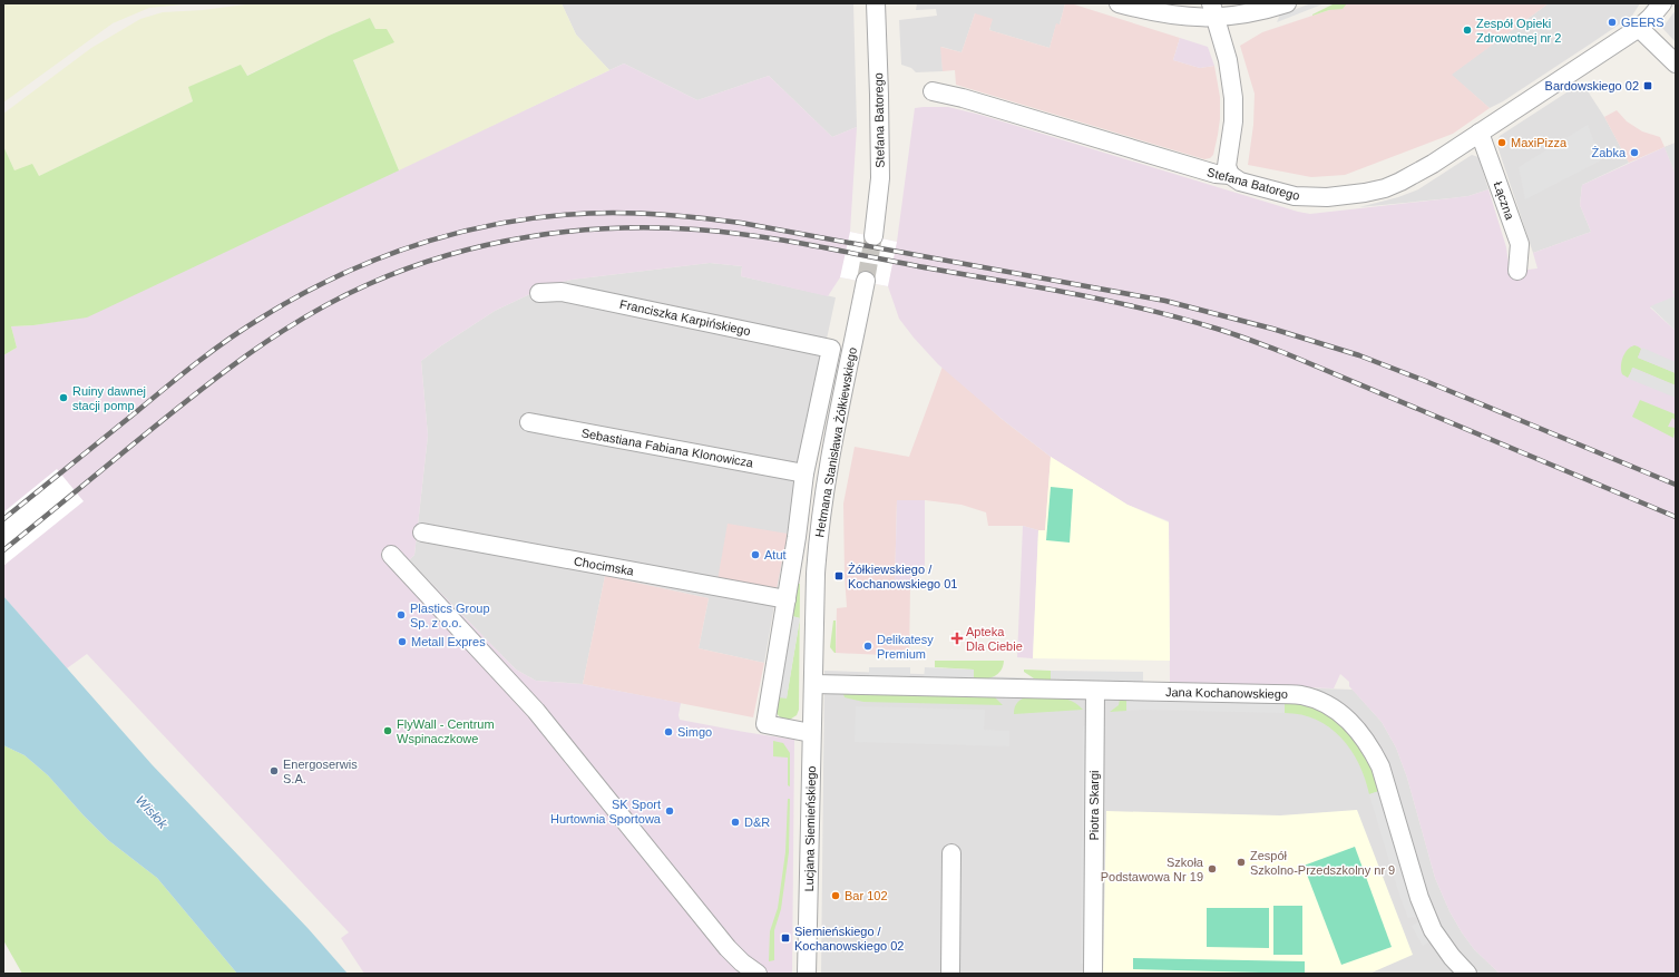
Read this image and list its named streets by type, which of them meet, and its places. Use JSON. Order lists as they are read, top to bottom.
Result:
{
  "streets": {
    "street": [
      "Stefana Batorego",
      "Łączna",
      "Franciszka Karpińskiego",
      "Hetmana Stanisława Żółkiewskiego",
      "Sebastiana Fabiana Klonowicza",
      "Chocimska",
      "Jana Kochanowskiego",
      "Piotra Skargi",
      "Lucjana Siemieńskiego"
    ]
  },
  "crossings": [
    ["Stefana Batorego", "Łączna"],
    ["Franciszka Karpińskiego", "Sebastiana Fabiana Klonowicza"],
    ["Hetmana Stanisława Żółkiewskiego", "Jana Kochanowskiego"],
    ["Hetmana Stanisława Żółkiewskiego", "Lucjana Siemieńskiego"],
    ["Jana Kochanowskiego", "Piotra Skargi"],
    ["Jana Kochanowskiego", "Lucjana Siemieńskiego"]
  ],
  "water": ["Wisłok"],
  "places": {
    "other": [
      "GEERS",
      "Zespół Opieki Zdrowotnej nr 2",
      "MaxiPizza",
      "Żabka",
      "Ruiny dawnej stacji pomp",
      "Atut",
      "Plastics Group Sp. z o.o.",
      "Metall Expres",
      "Delikatesy Premium",
      "FlyWall - Centrum Wspinaczkowe",
      "Simgo",
      "Energoserwis S.A.",
      "SK Sport Hurtownia Sportowa",
      "D&R",
      "Zespół Szkolno-Przedszkolny nr 9",
      "Szkoła Podstawowa Nr 19",
      "Bar 102"
    ],
    "transit": ["Bardowskiego 02", "Żółkiewskiego / Kochanowskiego 01", "Siemieńskiego / Kochanowskiego 02"],
    "health": ["Apteka Dla Ciebie"]
  }
}
